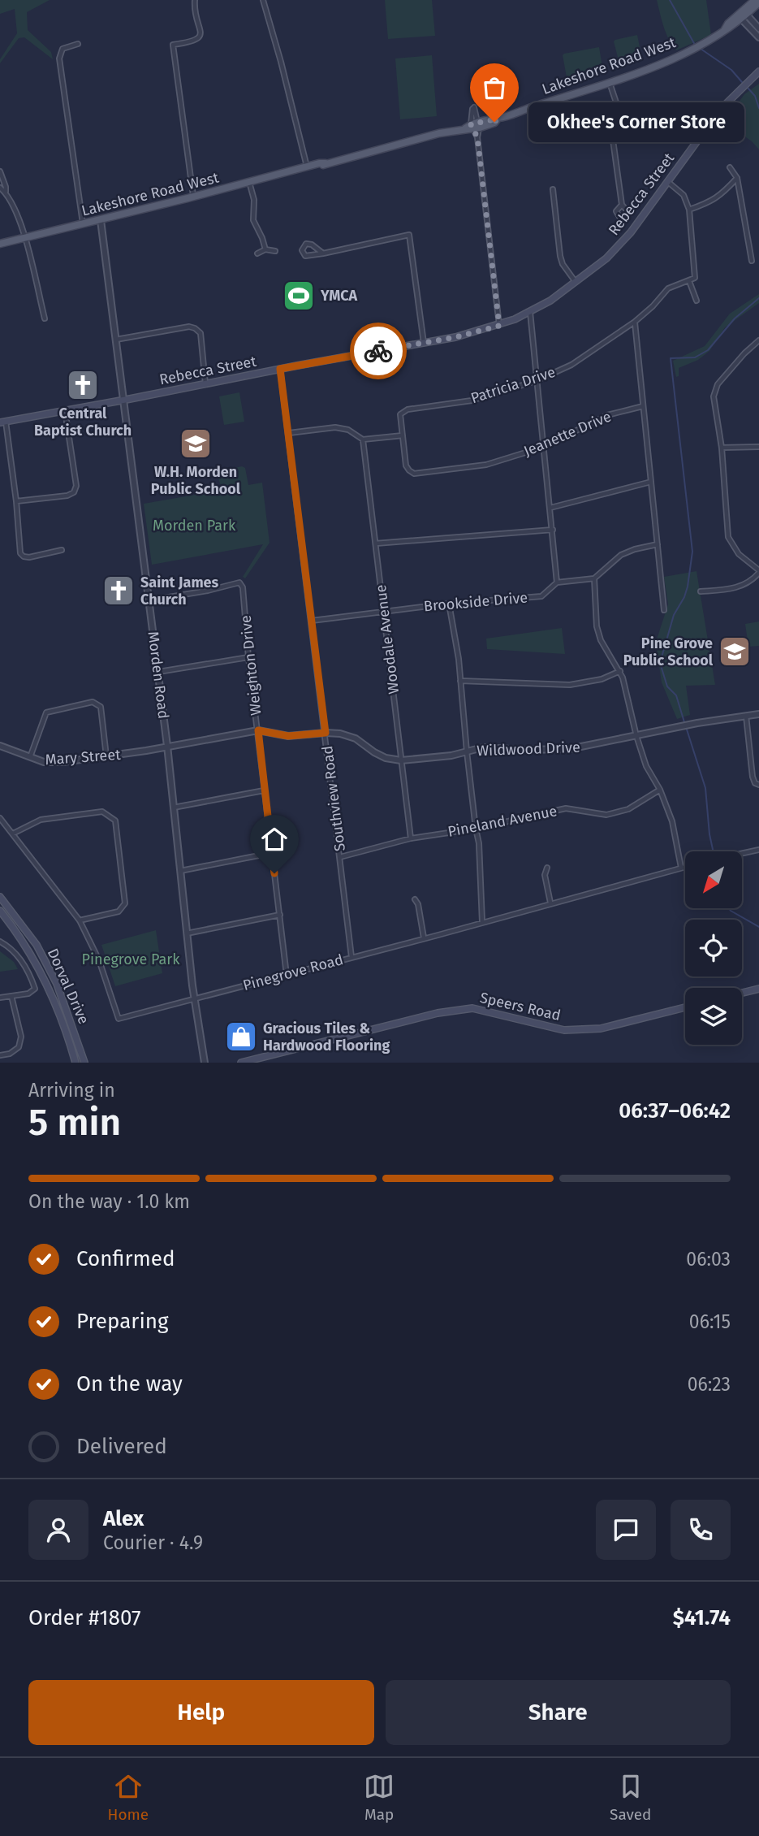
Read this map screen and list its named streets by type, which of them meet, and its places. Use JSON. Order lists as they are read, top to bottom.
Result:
{
  "streets": {
    "main road": [
      "Lakeshore Road West",
      "Rebecca Street",
      "Dorval Drive",
      "Speers Road"
    ],
    "street": [
      "Patricia Drive",
      "Jeanette Drive",
      "Brookside Drive",
      "Woodale Avenue",
      "Weighton Drive",
      "Morden Road",
      "Wildwood Drive",
      "Mary Street",
      "Southview Road",
      "Pineland Avenue",
      "Pinegrove Road"
    ]
  },
  "crossings": [
    ["Lakeshore Road West", "Morden Road"],
    ["Rebecca Street", "Morden Road"],
    ["Rebecca Street", "Southview Road"],
    ["Patricia Drive", "Jeanette Drive"],
    ["Brookside Drive", "Woodale Avenue"],
    ["Brookside Drive", "Southview Road"],
    ["Woodale Avenue", "Wildwood Drive"],
    ["Woodale Avenue", "Pineland Avenue"],
    ["Weighton Drive", "Morden Road"],
    ["Weighton Drive", "Wildwood Drive"],
    ["Weighton Drive", "Pinegrove Road"],
    ["Morden Road", "Wildwood Drive"],
    ["Morden Road", "Mary Street"],
    ["Morden Road", "Pinegrove Road"],
    ["Wildwood Drive", "Mary Street"],
    ["Wildwood Drive", "Southview Road"],
    ["Southview Road", "Pineland Avenue"],
    ["Southview Road", "Pinegrove Road"]
  ],
  "parks": ["Morden Park", "Pinegrove Park"],
  "places": {
    "other": ["Okhee's Corner Store"],
    "sports": ["YMCA"],
    "church": ["Central Baptist Church", "Saint James Church"],
    "school or university": ["W.H. Morden Public School", "Pine Grove Public School"],
    "shop": ["Gracious Tiles & Hardwood Flooring"]
  },
  "north": "bottom left",
  "page": {
    "bubble": "Okhee's Corner Store",
    "heading": ["5 min", "Arriving in", "06:37–06:42"],
    "panel": [
      "Alex",
      "Courier · 4.9",
      "Order #1807",
      "$41.74"
    ],
    "bar": "On the way · 1.0 km",
    "list": [
      ["Confirmed", "06:03"],
      ["Preparing", "06:15"],
      ["On the way", "06:23"],
      "Delivered"
    ],
    "buttons": ["Help", "Share"],
    "tabs": ["Home", "Map", "Saved"]
  }
}
